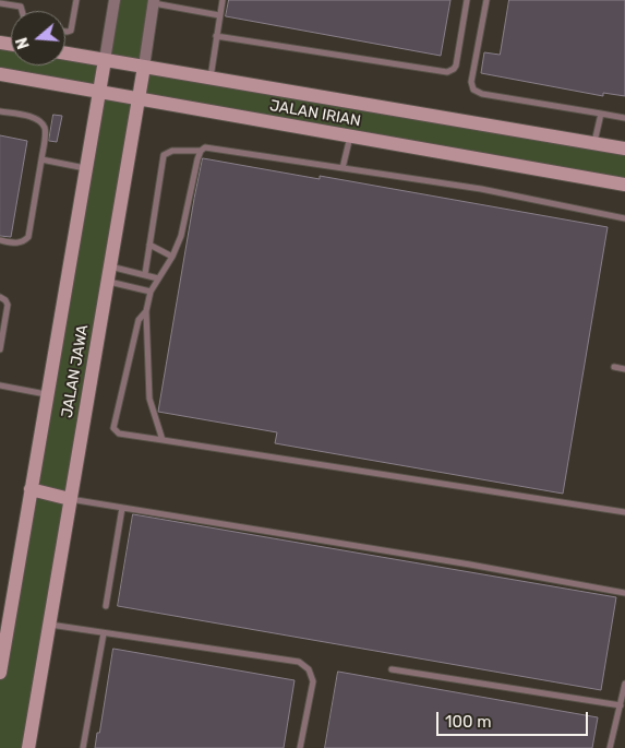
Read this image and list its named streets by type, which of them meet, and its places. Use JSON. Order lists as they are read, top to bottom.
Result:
{
  "streets": {
    "street": ["JALAN IRIAN", "JALAN JAWA"]
  },
  "crossings": [
    ["JALAN IRIAN", "JALAN JAWA"]
  ],
  "scale_bar": "100 m",
  "north": "left"
}
